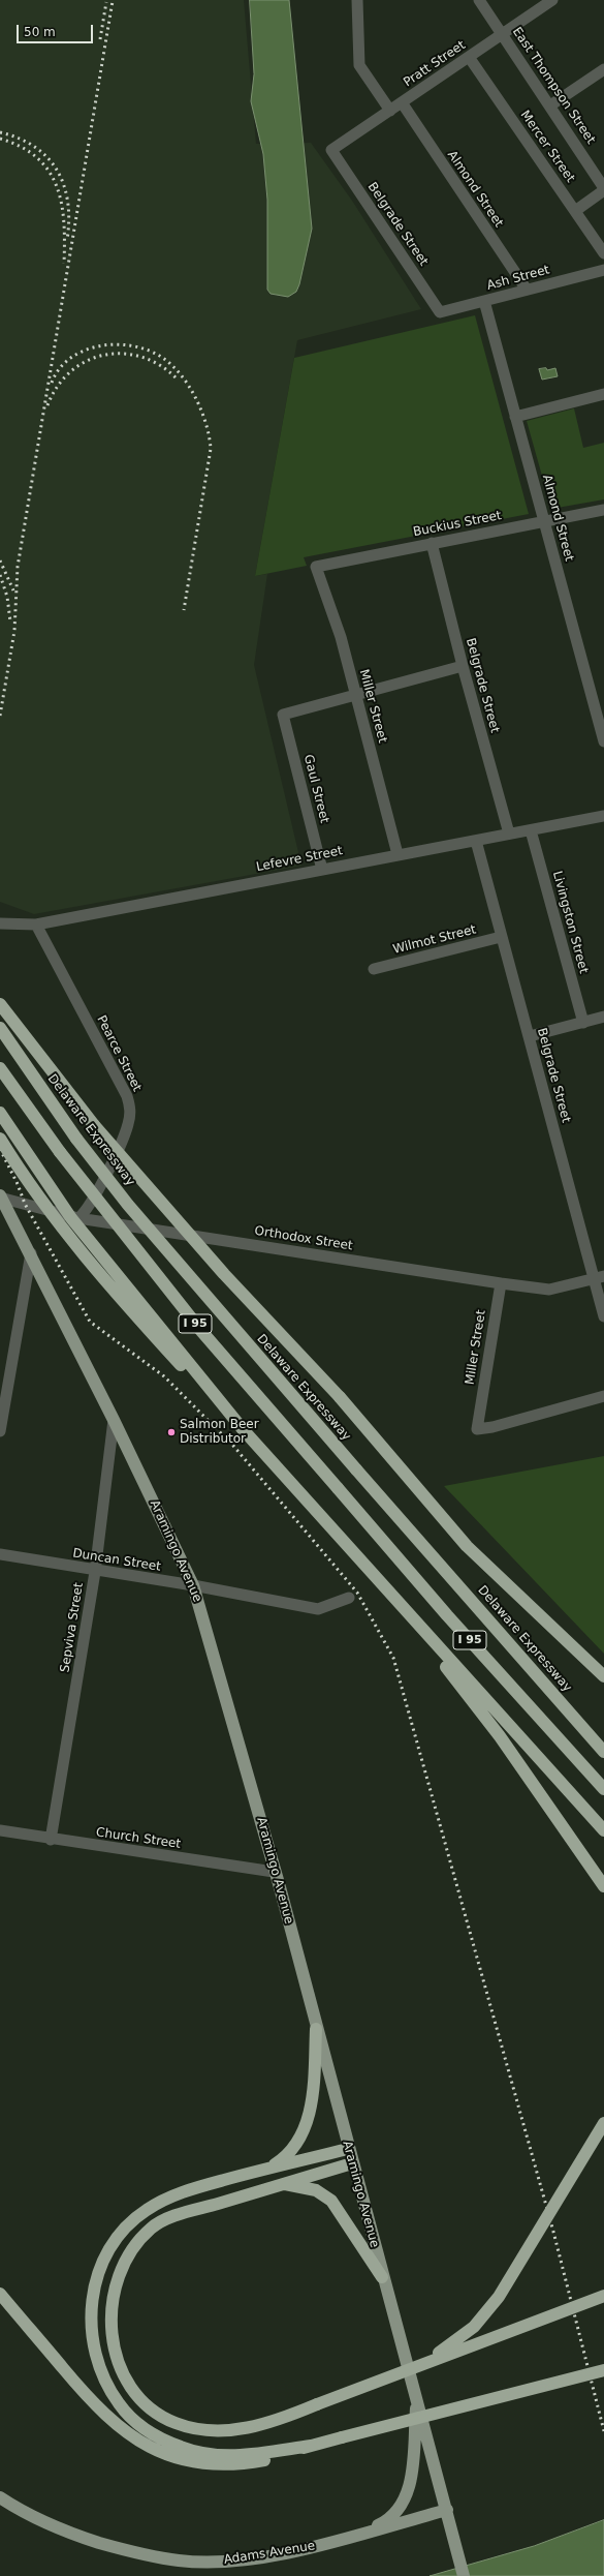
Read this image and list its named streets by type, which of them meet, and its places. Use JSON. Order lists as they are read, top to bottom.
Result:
{
  "streets": {
    "highway": ["Delaware Expressway", "I 95"],
    "main road": ["Aramingo Avenue", "Adams Avenue"],
    "street": [
      "Pratt Street",
      "East Thompson Street",
      "Mercer Street",
      "Almond Street",
      "Belgrade Street",
      "Ash Street",
      "Buckius Street",
      "Miller Street",
      "Gaul Street",
      "Lefevre Street",
      "Livingston Street",
      "Wilmot Street",
      "Pearce Street",
      "Orthodox Street",
      "Duncan Street",
      "Sepviva Street",
      "Church Street"
    ]
  },
  "crossings": [
    ["Pratt Street", "East Thompson Street"],
    ["Pratt Street", "Mercer Street"],
    ["Pratt Street", "Almond Street"],
    ["Pratt Street", "Belgrade Street"],
    ["Almond Street", "Ash Street"],
    ["Almond Street", "Buckius Street"],
    ["Belgrade Street", "Ash Street"],
    ["Belgrade Street", "Buckius Street"],
    ["Belgrade Street", "Lefevre Street"],
    ["Belgrade Street", "Wilmot Street"],
    ["Belgrade Street", "Orthodox Street"],
    ["Buckius Street", "Miller Street"],
    ["Miller Street", "Gaul Street"],
    ["Miller Street", "Lefevre Street"],
    ["Miller Street", "Orthodox Street"],
    ["Gaul Street", "Lefevre Street"],
    ["Lefevre Street", "Livingston Street"],
    ["Lefevre Street", "Pearce Street"],
    ["Pearce Street", "Orthodox Street"],
    ["Orthodox Street", "Aramingo Avenue"],
    ["Aramingo Avenue", "Duncan Street"],
    ["Aramingo Avenue", "Sepviva Street"],
    ["Aramingo Avenue", "Church Street"],
    ["Aramingo Avenue", "Adams Avenue"],
    ["Duncan Street", "Sepviva Street"],
    ["Sepviva Street", "Church Street"]
  ],
  "places": ["Salmon Beer Distributor"],
  "scale_bar": "50 m"
}
